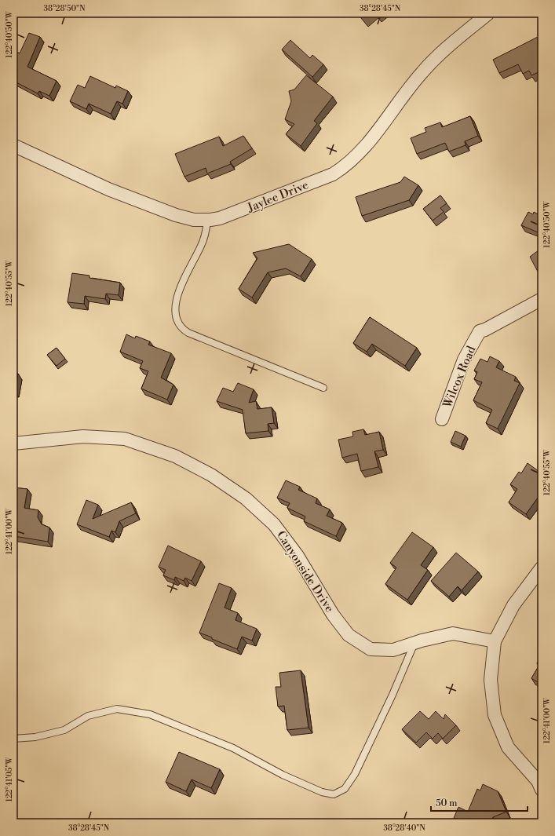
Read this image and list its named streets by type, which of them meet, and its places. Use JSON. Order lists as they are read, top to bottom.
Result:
{
  "streets": {
    "street": ["Jaylee Drive", "Wilcox Road", "Canyonside Drive"]
  },
  "scale_bar": "50 m",
  "coordinates": [
    "38°28'50\"N",
    "38°28'45\"N",
    "122°40'50\"W",
    "122°40'55\"W",
    "122°41'00\"W",
    "122°41'05\"W",
    "38°28'40\"N"
  ]
}
